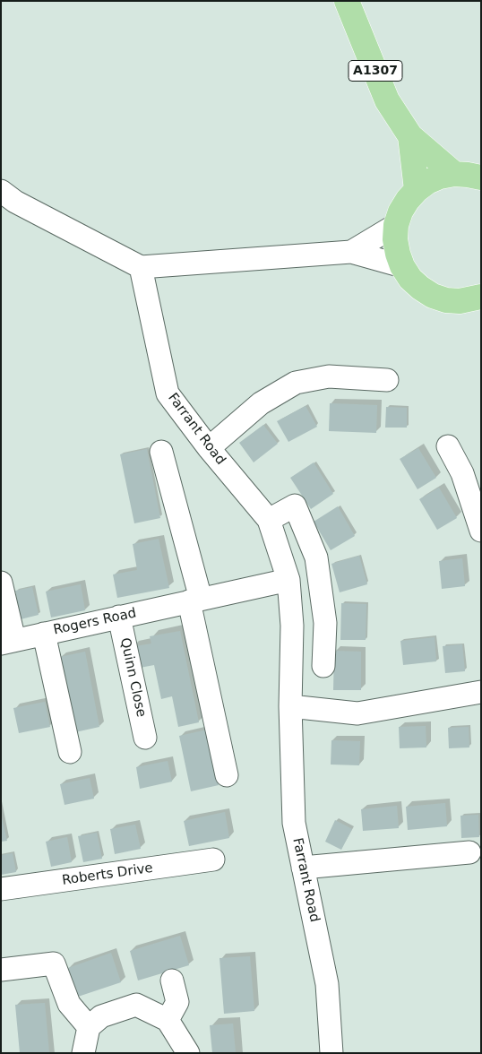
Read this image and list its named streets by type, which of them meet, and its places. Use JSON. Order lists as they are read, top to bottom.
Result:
{
  "streets": {
    "main road": ["A1307"],
    "street": [
      "Farrant Road",
      "Rogers Road",
      "Quinn Close",
      "Roberts Drive"
    ]
  },
  "crossings": [
    ["Farrant Road", "Rogers Road"],
    ["Rogers Road", "Quinn Close"]
  ]
}
